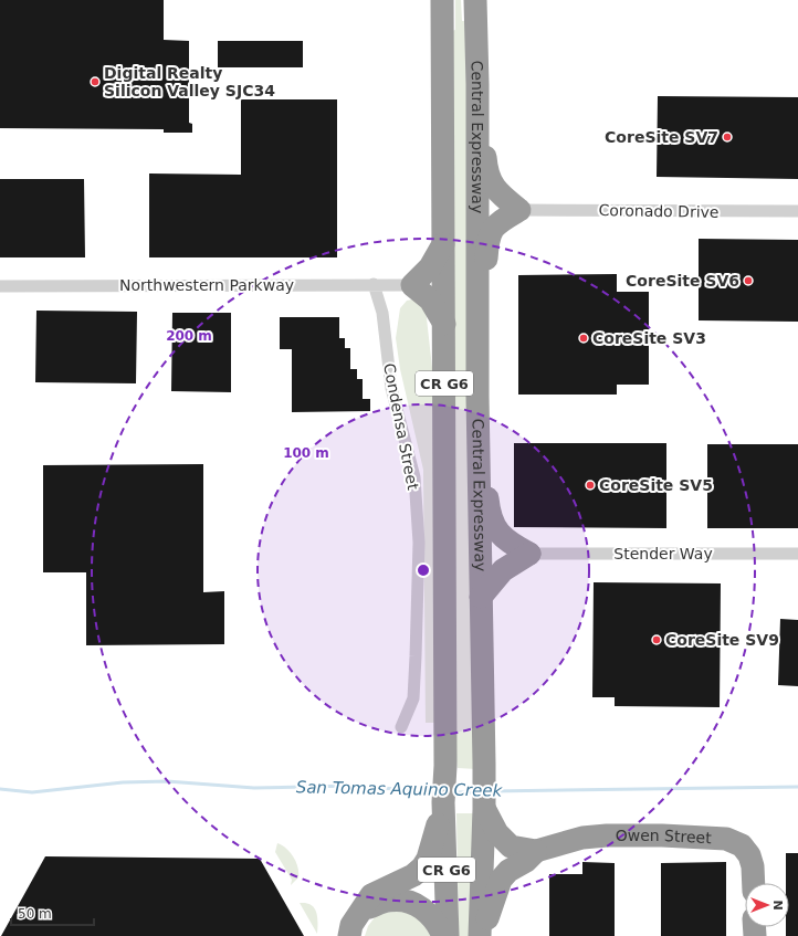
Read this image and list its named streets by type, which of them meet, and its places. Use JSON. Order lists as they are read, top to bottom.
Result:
{
  "streets": {
    "highway": ["Central Expressway", "CR G6", "Owen Street"],
    "street": [
      "Coronado Drive",
      "Northwestern Parkway",
      "Condensa Street",
      "Stender Way"
    ]
  },
  "crossings": [
    ["Northwestern Parkway", "Condensa Street"]
  ],
  "water": ["San Tomas Aquino Creek"],
  "places": [
    "Digital Realty Silicon Valley SJC34",
    "CoreSite SV7",
    "CoreSite SV6",
    "CoreSite SV3",
    "CoreSite SV5",
    "CoreSite SV9"
  ],
  "scale_bar": "50 m",
  "north": "right",
  "rings": ["200 m", "100 m"]
}
